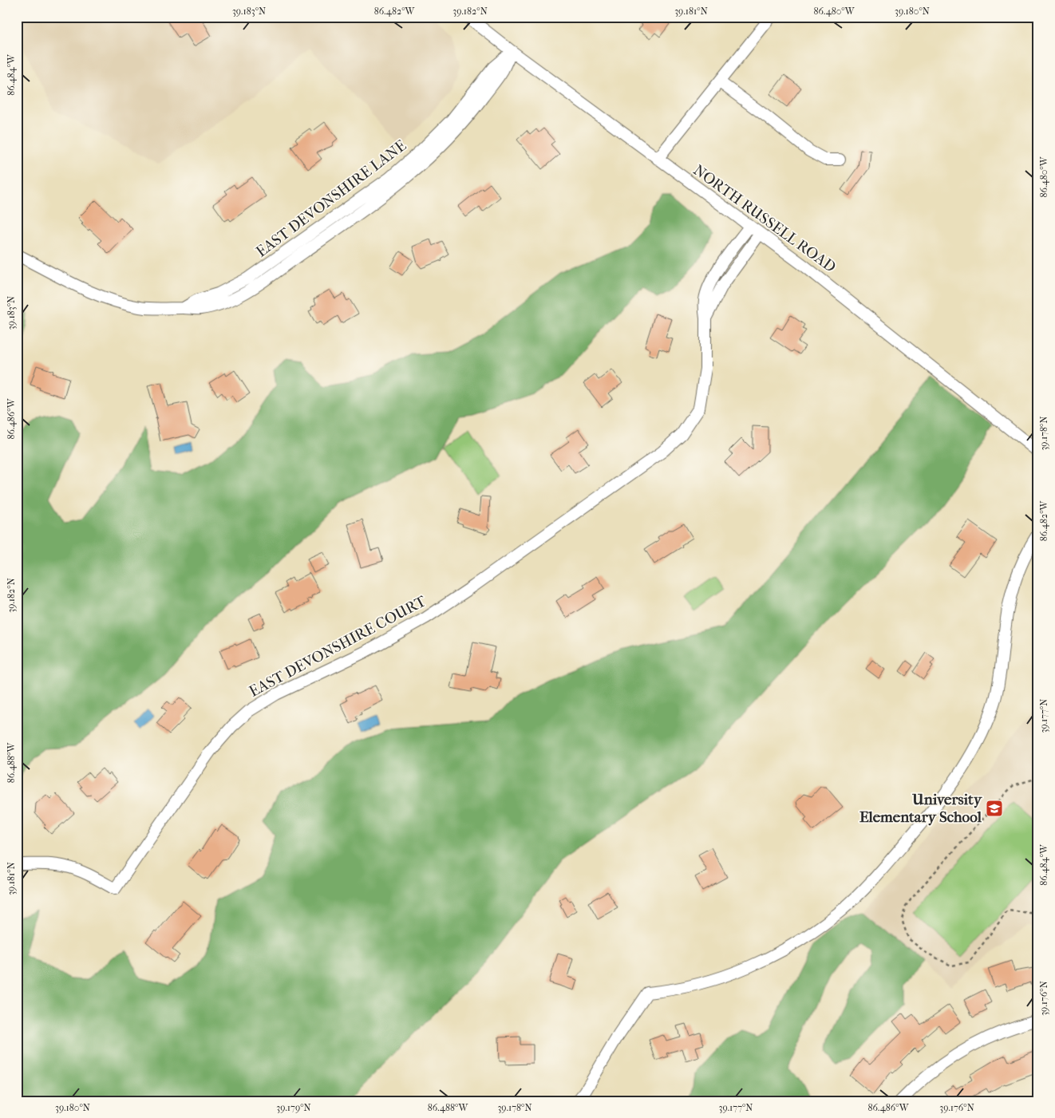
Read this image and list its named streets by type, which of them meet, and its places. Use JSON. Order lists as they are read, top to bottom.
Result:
{
  "streets": {
    "street": ["EAST DEVONSHIRE LANE", "NORTH RUSSELL ROAD", "EAST DEVONSHIRE COURT"]
  },
  "crossings": [
    ["EAST DEVONSHIRE LANE", "NORTH RUSSELL ROAD"],
    ["NORTH RUSSELL ROAD", "EAST DEVONSHIRE COURT"]
  ],
  "places": {
    "school or university": ["University Elementary School"]
  },
  "coordinates": [
    "39.183°N",
    "86.482°W",
    "39.182°N",
    "39.181°N",
    "86.480°W",
    "39.180°N",
    "86.484°W",
    "86.486°W",
    "39.178°N",
    "39.177°N",
    "86.488°W",
    "39.176°N",
    "39.179°N"
  ]
}
